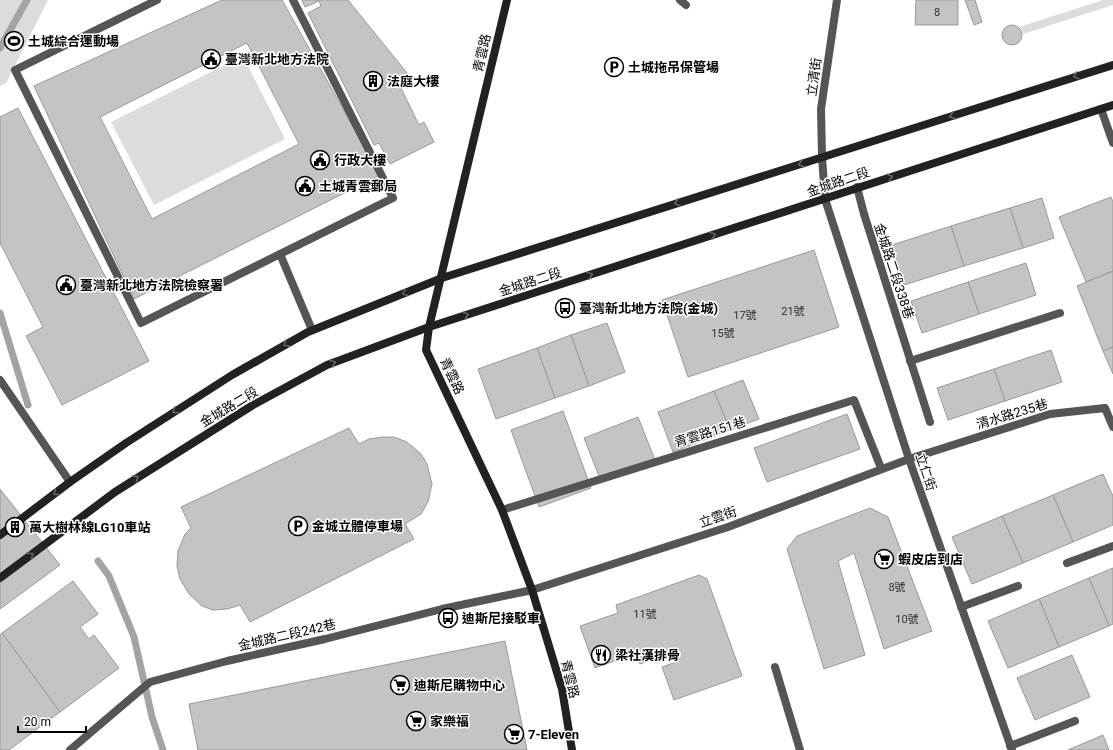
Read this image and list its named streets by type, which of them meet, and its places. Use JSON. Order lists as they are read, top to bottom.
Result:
{
  "streets": {
    "main road": ["青雲路", "金城路二段"],
    "street": [
      "立清街",
      "金城路二段338巷",
      "清水路235巷",
      "青雲路151巷",
      "立仁街",
      "立雲街",
      "金城路二段242巷"
    ]
  },
  "crossings": [
    ["青雲路", "金城路二段"],
    ["青雲路", "青雲路151巷"],
    ["青雲路", "立雲街"],
    ["青雲路", "金城路二段242巷"],
    ["立清街", "金城路二段"],
    ["立清街", "立仁街"],
    ["金城路二段", "金城路二段338巷"],
    ["金城路二段", "立仁街"],
    ["清水路235巷", "立仁街"],
    ["清水路235巷", "立雲街"],
    ["青雲路151巷", "立雲街"],
    ["立仁街", "立雲街"],
    ["立雲街", "金城路二段242巷"]
  ],
  "places": {
    "sports": ["土城綜合運動場"],
    "public building": [
      "臺灣新北地方法院",
      "行政大樓",
      "土城青雲郵局",
      "臺灣新北地方法院檢察署"
    ],
    "parking": ["土城拖吊保管場", "金城立體停車場"],
    "building": ["法庭大樓", "萬大樹林線LG10車站"],
    "bus stop": ["臺灣新北地方法院(金城)", "迪斯尼接駁車"],
    "supermarket": [
      "蝦皮店到店",
      "迪斯尼購物中心",
      "家樂福",
      "7-Eleven"
    ],
    "restaurant": ["梁社漢排骨"]
  },
  "house_numbers": [
    "8",
    "21號",
    "17號",
    "15號",
    "8號",
    "11號",
    "10號"
  ],
  "scale_bar": "20 m"
}
